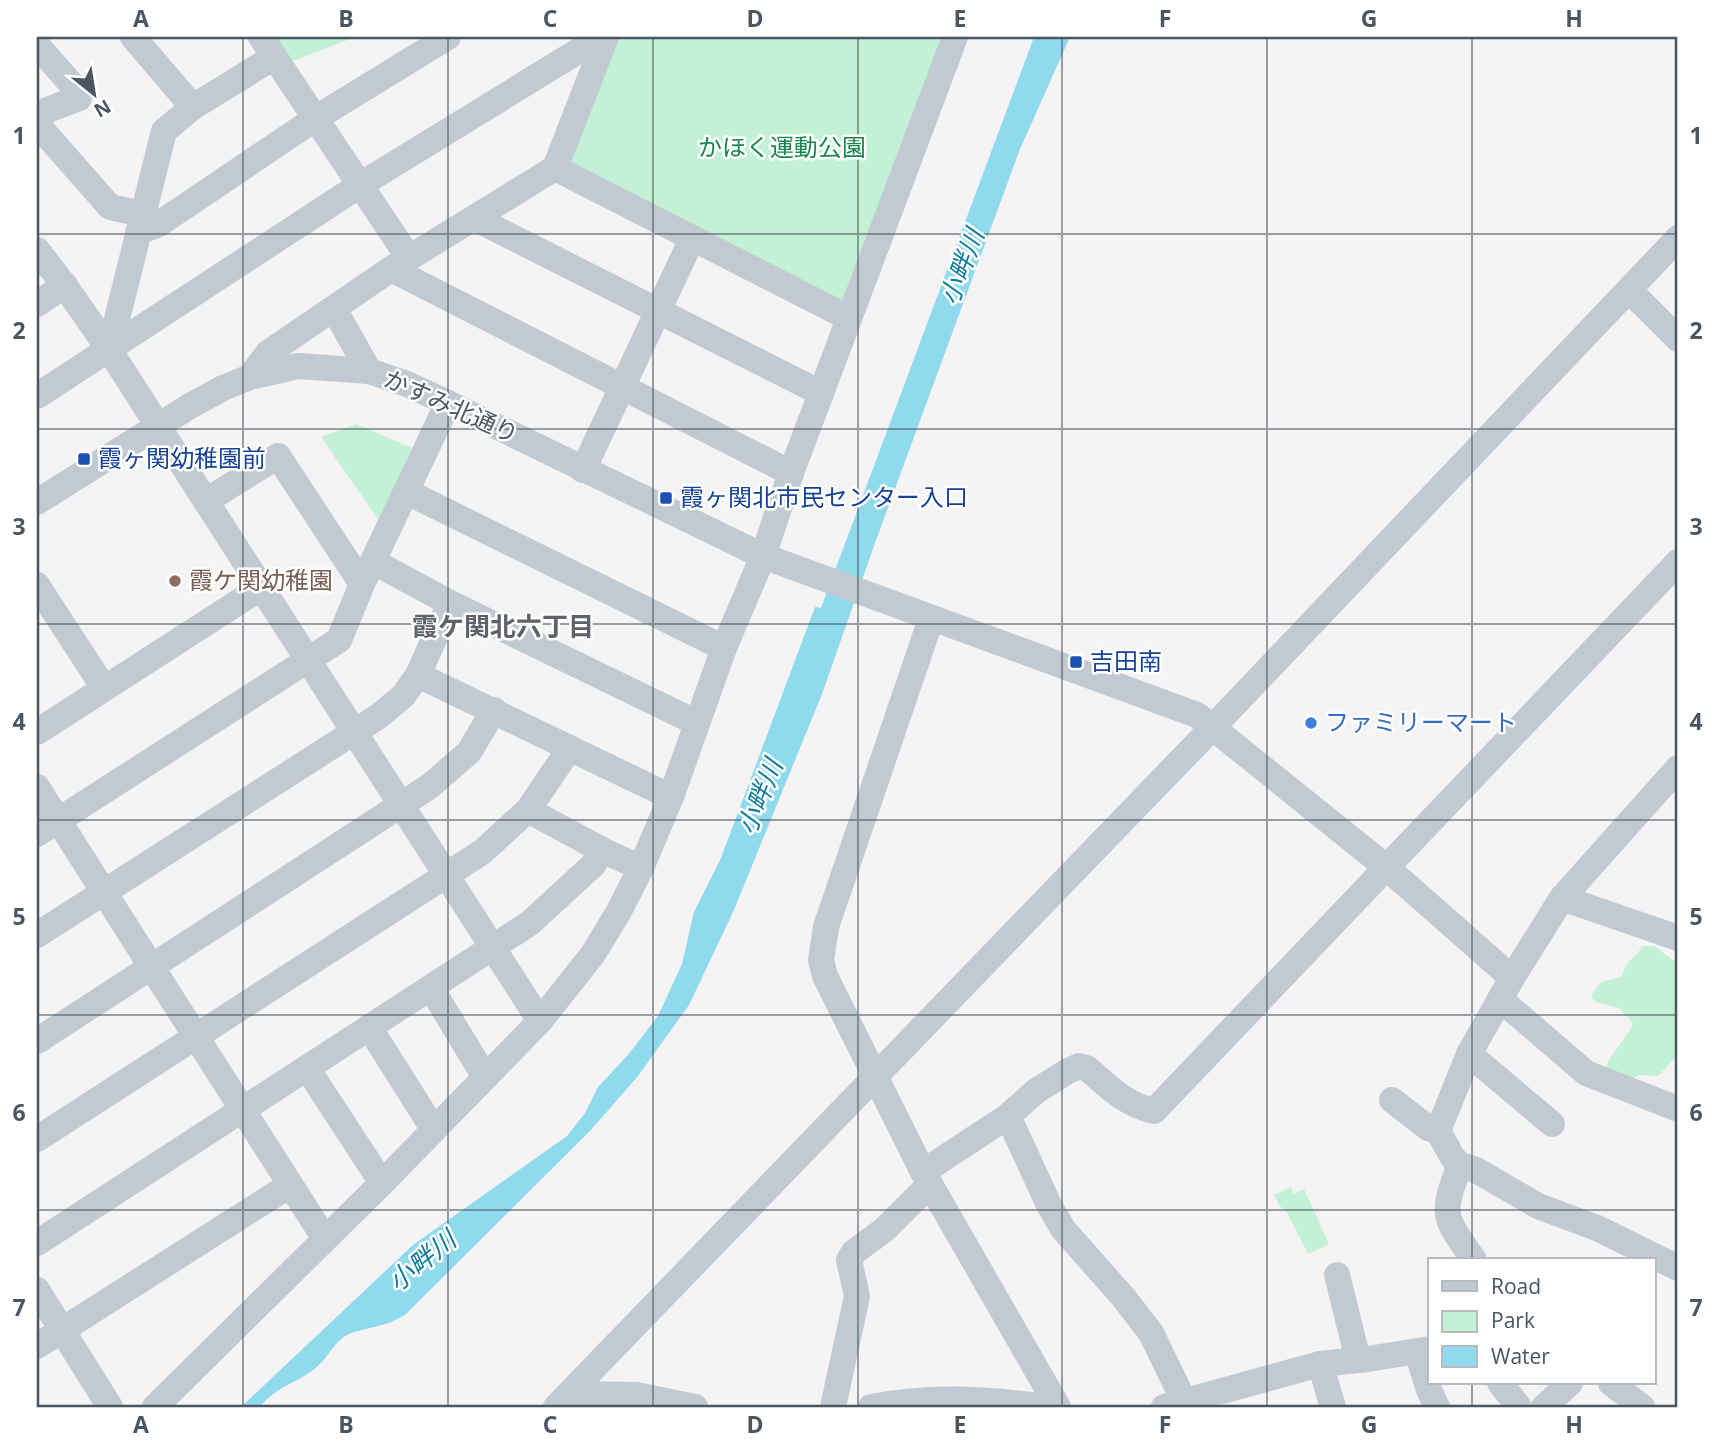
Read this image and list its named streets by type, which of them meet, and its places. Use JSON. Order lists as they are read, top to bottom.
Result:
{
  "streets": {
    "street": ["かすみ北通り"]
  },
  "districts": ["霞ケ関北六丁目"],
  "water": ["小畔川"],
  "parks": ["かほく運動公園"],
  "places": {
    "transit": ["霞ヶ関幼稚園前", "霞ヶ関北市民センター入口", "吉田南"],
    "other": ["霞ケ関幼稚園", "ファミリーマート"]
  },
  "legend": ["Road", "Park", "Water"],
  "north": "bottom right",
  "grid": {
    "columns": [
      "A",
      "B",
      "C",
      "D",
      "E",
      "F",
      "G",
      "H"
    ],
    "rows": [
      "1",
      "2",
      "3",
      "4",
      "5",
      "6",
      "7"
    ]
  }
}
